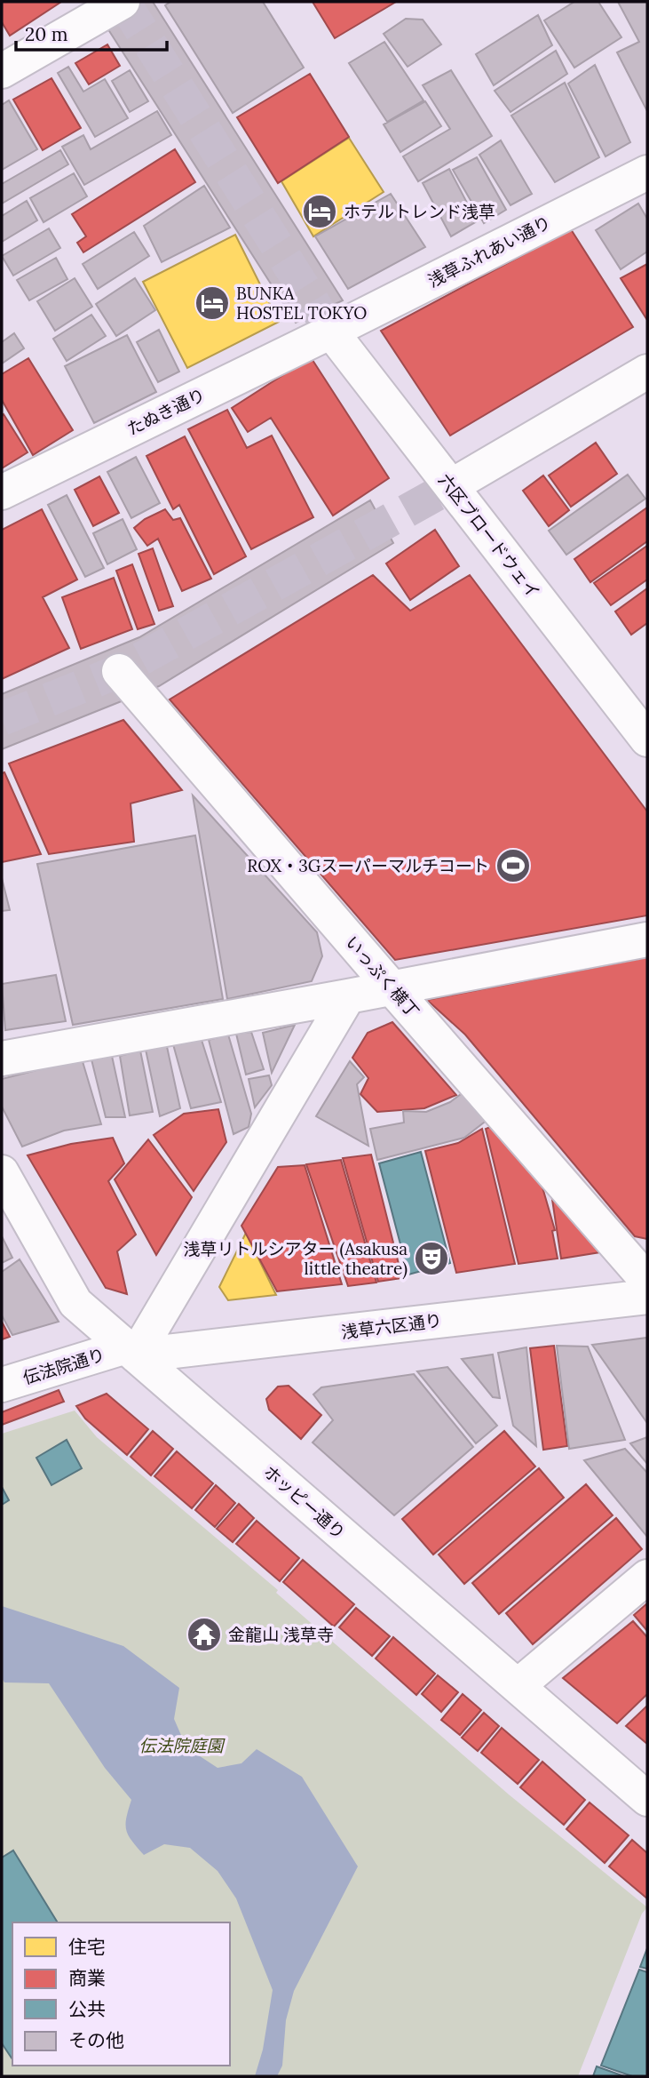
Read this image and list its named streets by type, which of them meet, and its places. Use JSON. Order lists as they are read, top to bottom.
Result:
{
  "streets": {
    "street": [
      "浅草ふれあい通り",
      "たぬき通り",
      "六区ブロードウェイ",
      "いっぷく横丁",
      "浅草六区通り",
      "伝法院通り",
      "ホッピー通り"
    ]
  },
  "crossings": [
    ["浅草ふれあい通り", "たぬき通り"],
    ["浅草ふれあい通り", "六区ブロードウェイ"],
    ["たぬき通り", "六区ブロードウェイ"],
    ["浅草六区通り", "伝法院通り"],
    ["浅草六区通り", "ホッピー通り"],
    ["伝法院通り", "ホッピー通り"]
  ],
  "parks": ["伝法院庭園"],
  "places": {
    "hotel": ["ホテルトレンド浅草", "BUNKA HOSTEL TOKYO"],
    "sports": ["ROX・3Gスーパーマルチコート"],
    "theatre": ["浅草リトルシアター (Asakusa little theatre)"],
    "temple": ["金龍山 浅草寺"]
  },
  "legend": [
    "住宅",
    "商業",
    "公共",
    "その他"
  ],
  "scale_bar": "20 m"
}
